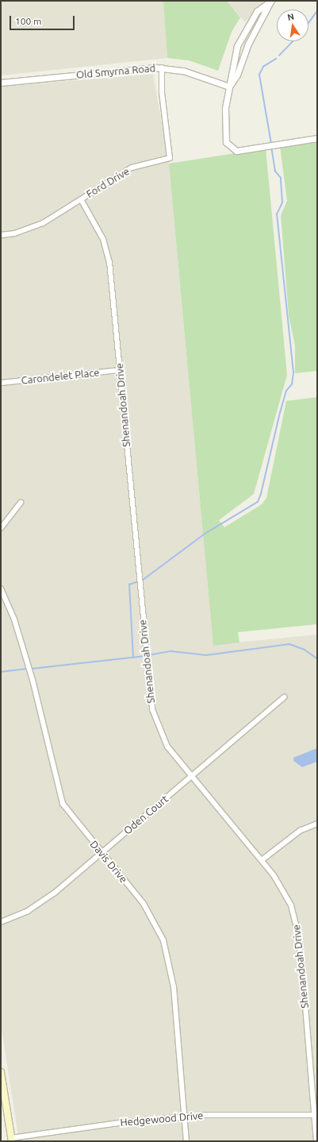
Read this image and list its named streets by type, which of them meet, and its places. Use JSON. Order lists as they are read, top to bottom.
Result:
{
  "streets": {
    "street": [
      "Old Smyrna Road",
      "Ford Drive",
      "Carondelet Place",
      "Shenandoah Drive",
      "Oden Court",
      "Davis Drive",
      "Hedgewood Drive"
    ]
  },
  "crossings": [
    ["Old Smyrna Road", "Ford Drive"],
    ["Ford Drive", "Shenandoah Drive"],
    ["Carondelet Place", "Shenandoah Drive"],
    ["Shenandoah Drive", "Oden Court"],
    ["Shenandoah Drive", "Hedgewood Drive"],
    ["Oden Court", "Davis Drive"],
    ["Davis Drive", "Hedgewood Drive"]
  ],
  "scale_bar": "100 m",
  "north": "top"
}
